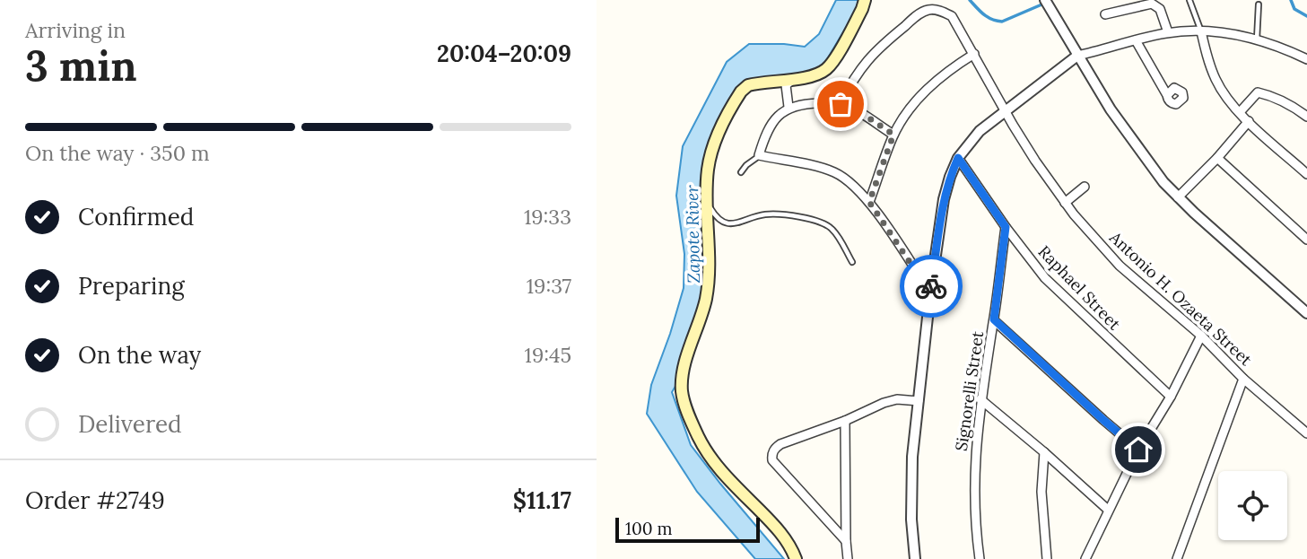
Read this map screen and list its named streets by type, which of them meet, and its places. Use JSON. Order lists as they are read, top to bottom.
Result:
{
  "streets": {
    "street": ["Raphael Street", "Antonio H. Ozaeta Street", "Signorelli Street"]
  },
  "crossings": [
    ["Raphael Street", "Signorelli Street"]
  ],
  "water": ["Zapote River"],
  "scale_bar": "100 m",
  "page": {
    "heading": ["3 min", "Arriving in", "20:04–20:09"],
    "panel": ["Order #2749", "$11.17"],
    "bar": "On the way · 350 m",
    "list": [
      ["Confirmed", "19:33"],
      ["Preparing", "19:37"],
      ["On the way", "19:45"],
      "Delivered"
    ],
    "scale": "100 m"
  }
}
